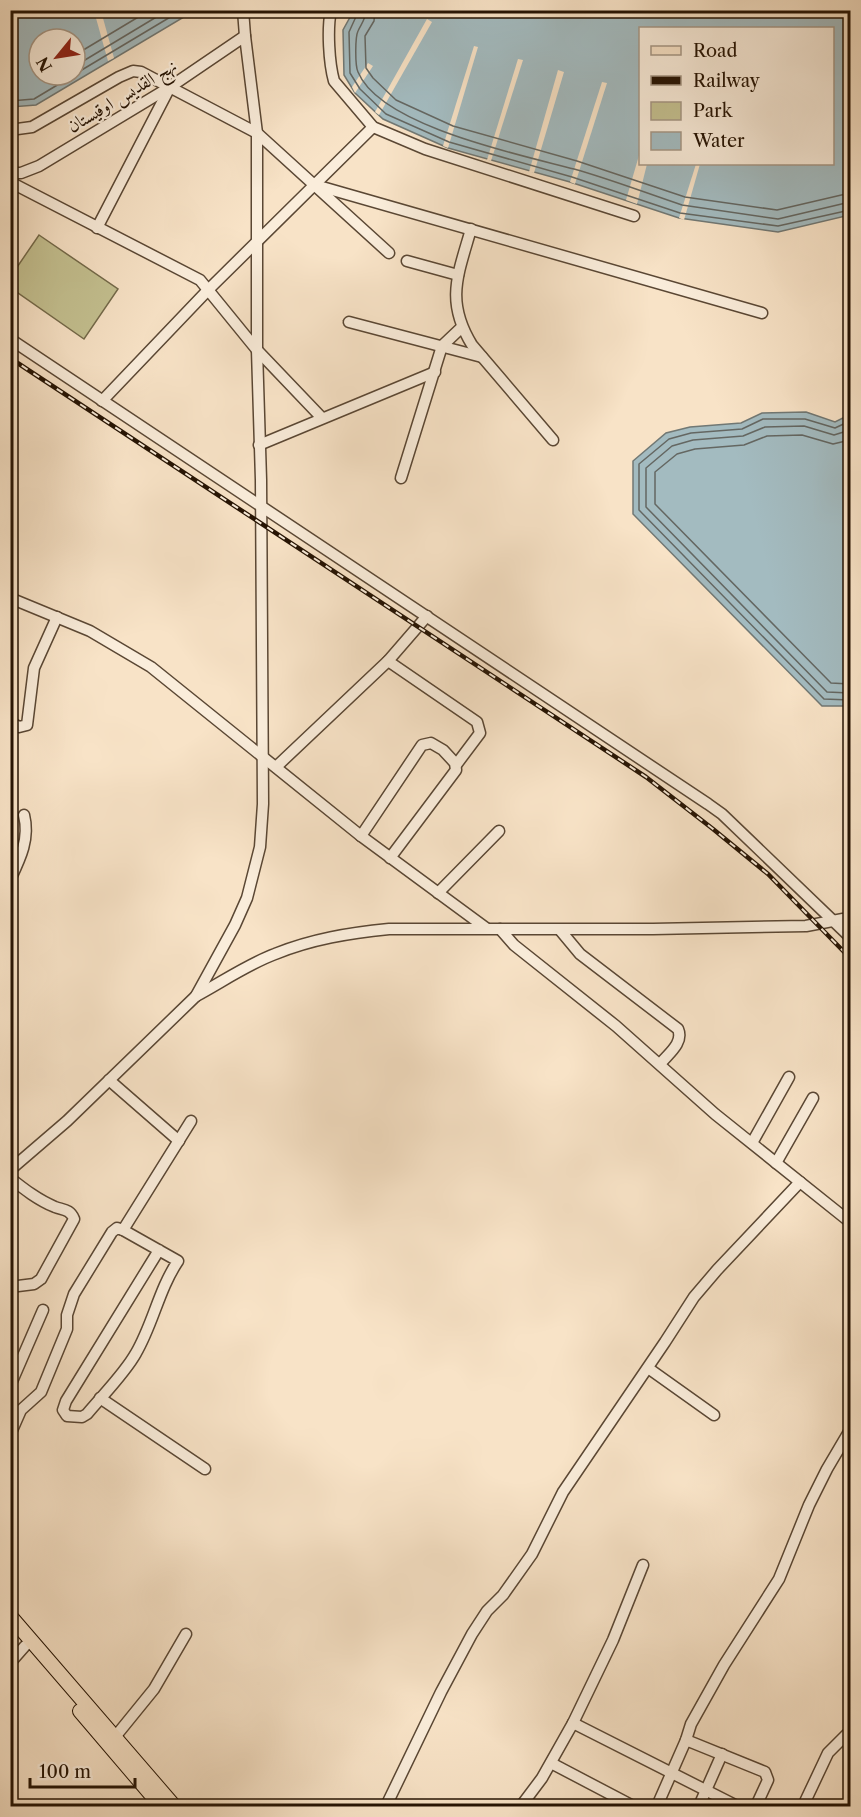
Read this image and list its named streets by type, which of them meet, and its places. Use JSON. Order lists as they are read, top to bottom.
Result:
{
  "streets": {
    "street": ["نهج القديس اوقيستان"]
  },
  "legend": [
    "Road",
    "Railway",
    "Park",
    "Water"
  ],
  "scale_bar": "100 m",
  "north": "bottom left"
}
